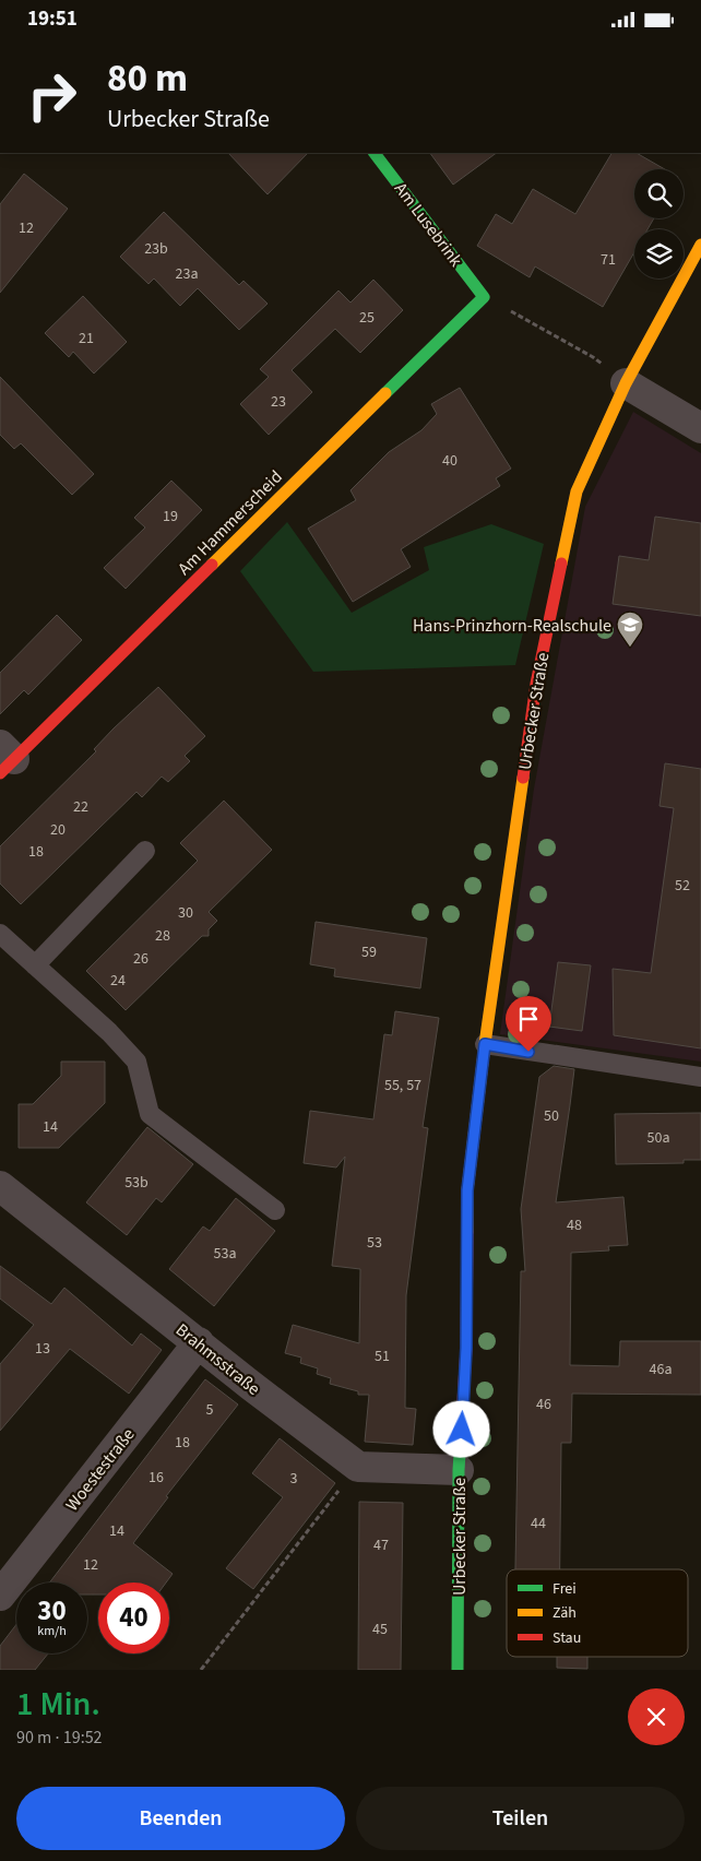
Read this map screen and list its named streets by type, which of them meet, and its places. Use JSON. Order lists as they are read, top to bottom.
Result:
{
  "streets": {
    "street": [
      "Am Lusebrink",
      "Am Hammerscheid",
      "Urbecker Straße",
      "Brahmsstraße",
      "Woestestraße"
    ]
  },
  "crossings": [
    ["Am Lusebrink", "Am Hammerscheid"],
    ["Brahmsstraße", "Woestestraße"]
  ],
  "places": {
    "school or university": ["Hans-Prinzhorn-Realschule"]
  },
  "house_numbers": [
    "12",
    "23b",
    "71",
    "23a",
    "25",
    "21",
    "23",
    "40",
    "19",
    "22",
    "20",
    "18",
    "52",
    "30",
    "28",
    "59",
    "26",
    "24",
    "55, 57",
    "50",
    "14",
    "50a",
    "53b",
    "48",
    "53",
    "53a",
    "13",
    "51",
    "46a",
    "46",
    "5",
    "18",
    "16",
    "3",
    "44",
    "14",
    "47",
    "12",
    "45"
  ],
  "legend": ["Frei", "Zäh", "Stau"],
  "page": {
    "status": "19:51",
    "turn": ["80 m", "Urbecker Straße"],
    "speed": "30 km/h",
    "limit": "40",
    "heading": ["1 Min.", "90 m · 19:52"],
    "buttons": ["Beenden", "Teilen"]
  }
}
